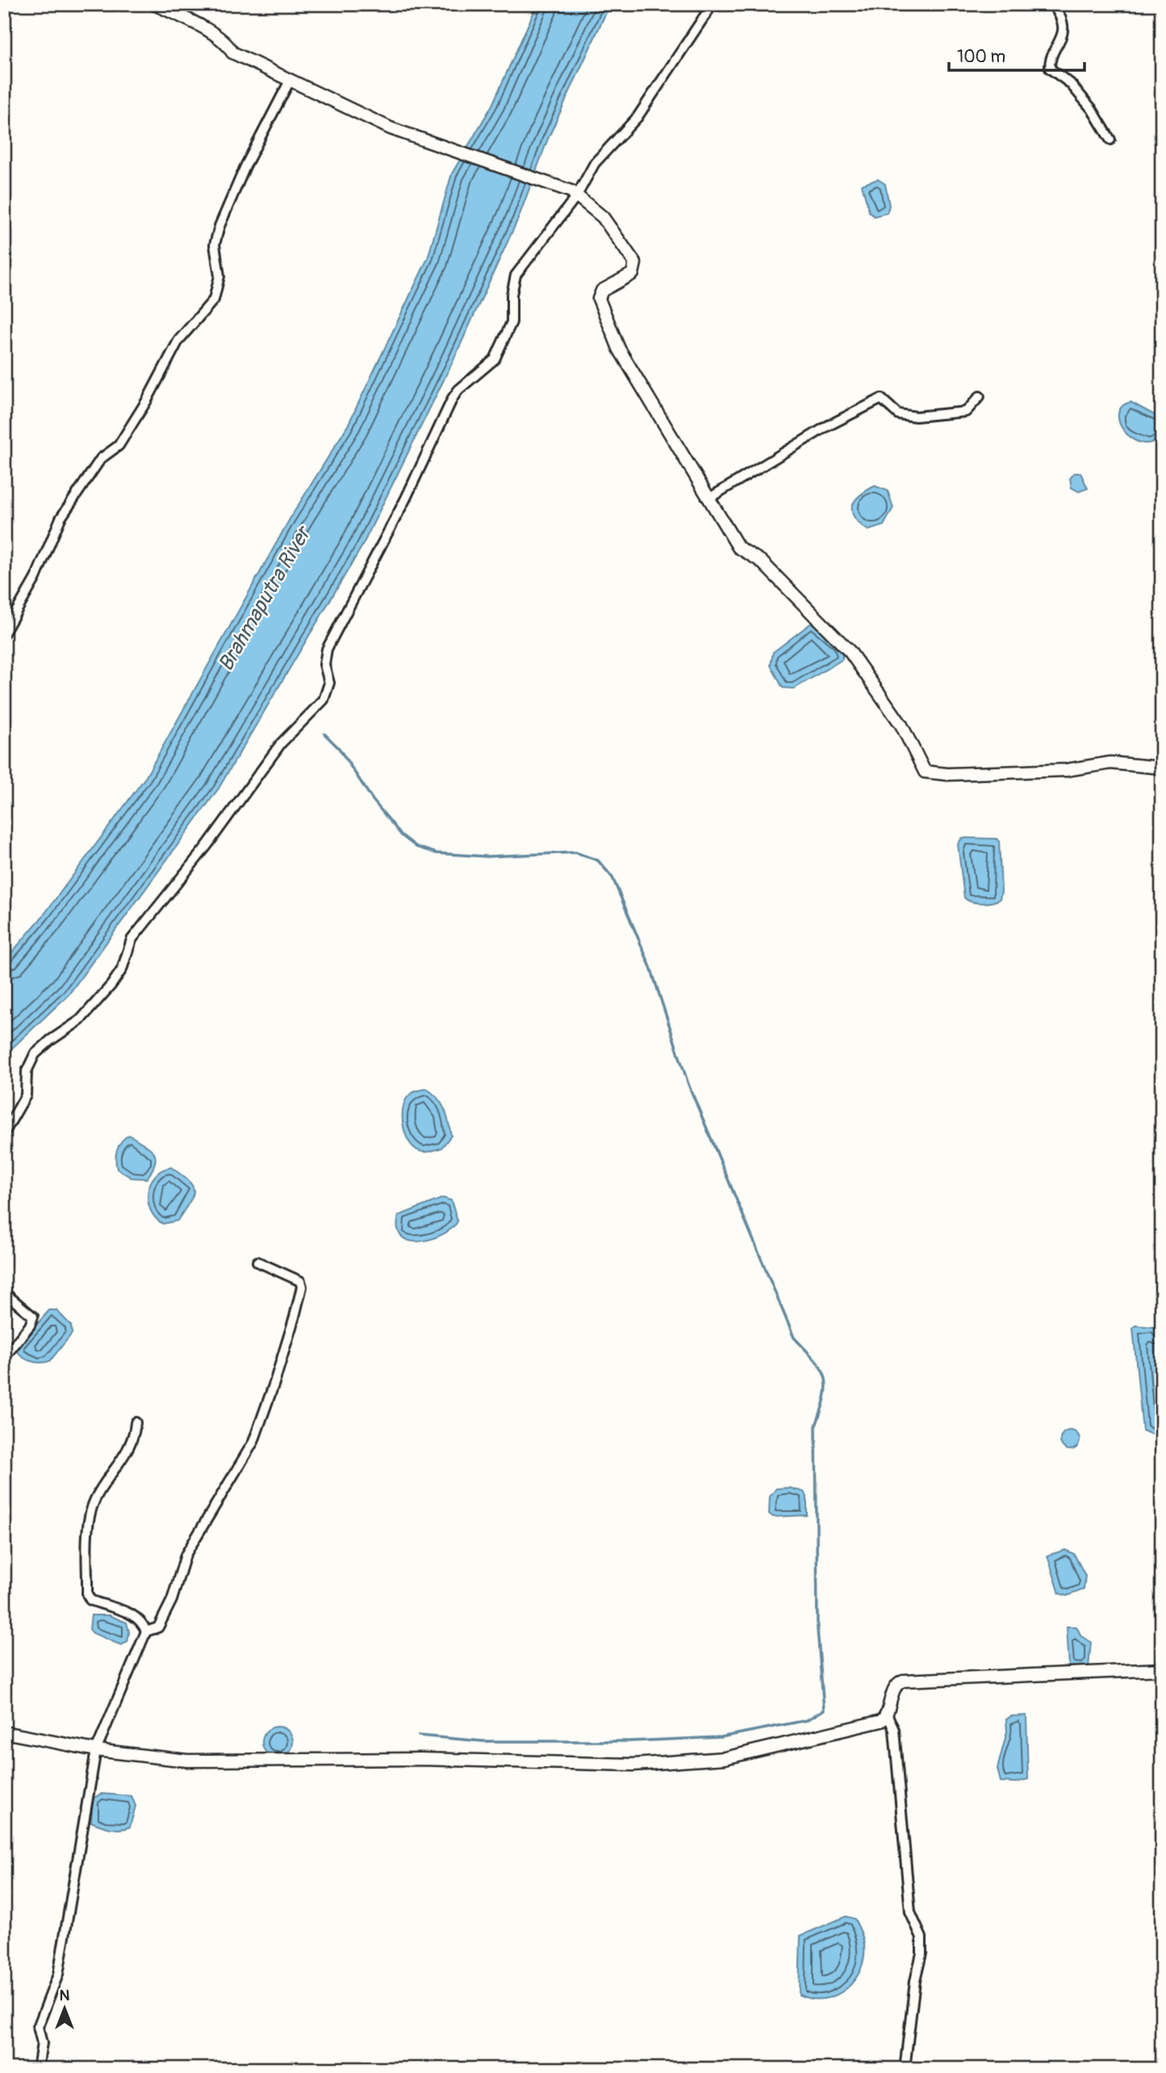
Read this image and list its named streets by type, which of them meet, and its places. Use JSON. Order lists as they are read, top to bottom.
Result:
{
  "water": ["Brahmaputra River"],
  "scale_bar": "100 m",
  "north": "top"
}
